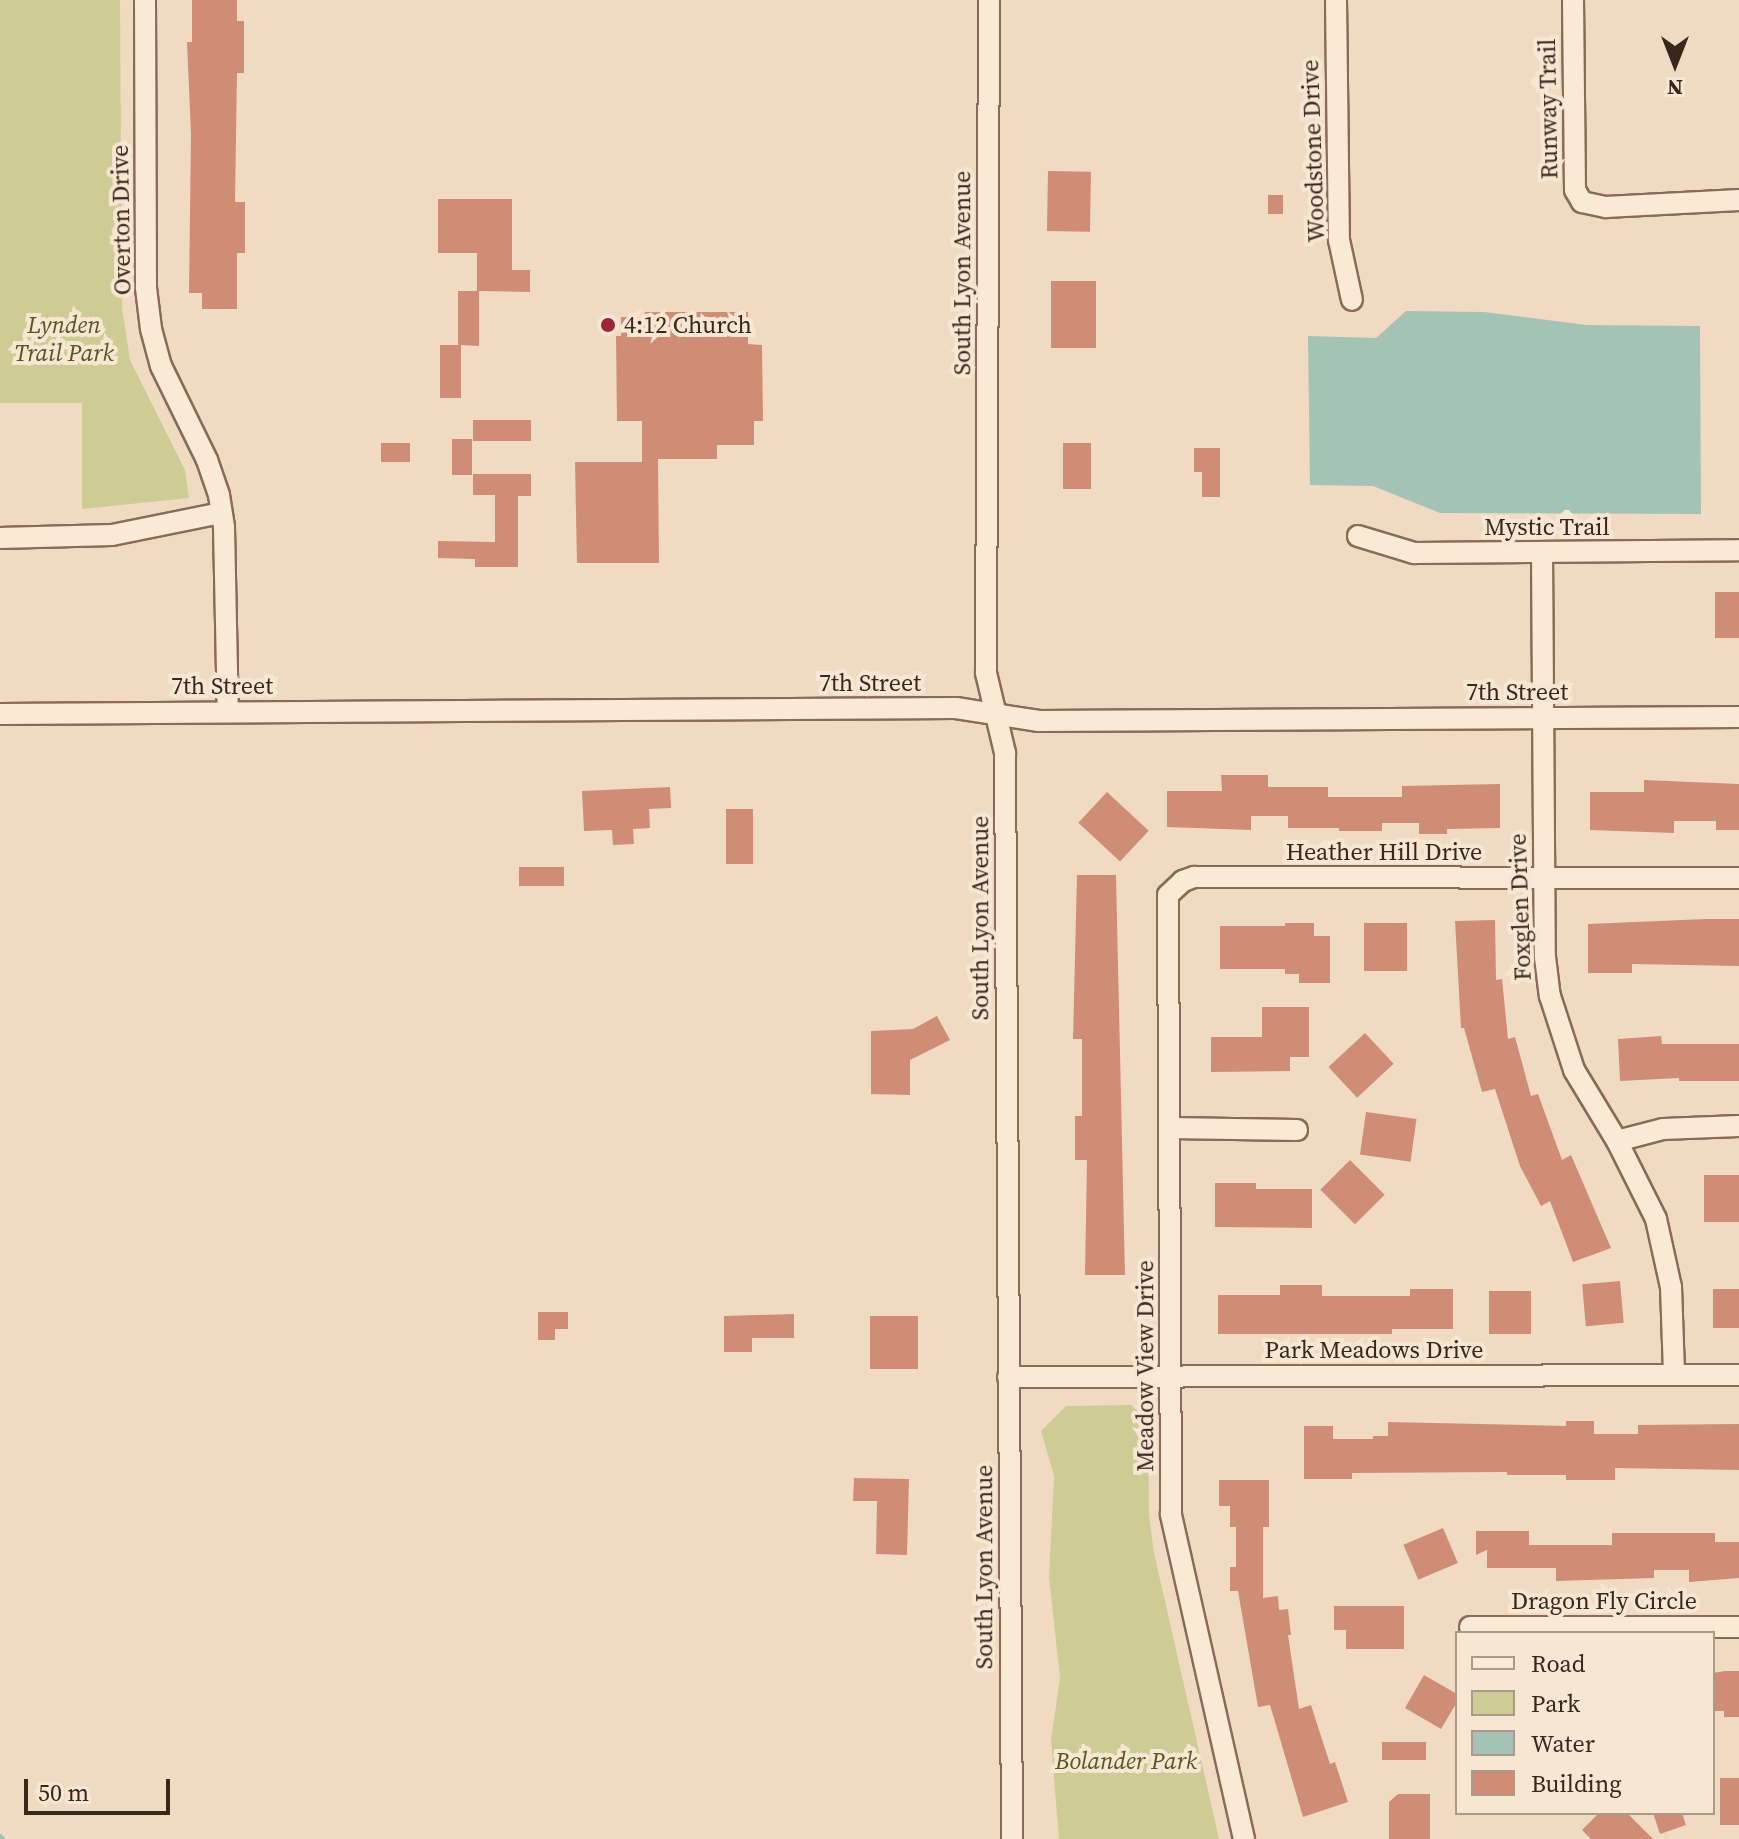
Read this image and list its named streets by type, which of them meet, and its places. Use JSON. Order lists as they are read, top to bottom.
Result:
{
  "streets": {
    "street": [
      "Runway Trail",
      "Woodstone Drive",
      "Overton Drive",
      "South Lyon Avenue",
      "Mystic Trail",
      "7th Street",
      "Heather Hill Drive",
      "Foxglen Drive",
      "Park Meadows Drive",
      "Meadow View Drive",
      "Dragon Fly Circle"
    ]
  },
  "crossings": [
    ["Overton Drive", "7th Street"],
    ["South Lyon Avenue", "7th Street"],
    ["South Lyon Avenue", "Park Meadows Drive"],
    ["Mystic Trail", "Foxglen Drive"],
    ["7th Street", "Foxglen Drive"],
    ["Heather Hill Drive", "Foxglen Drive"],
    ["Heather Hill Drive", "Meadow View Drive"],
    ["Foxglen Drive", "Park Meadows Drive"],
    ["Park Meadows Drive", "Meadow View Drive"]
  ],
  "parks": ["Lynden Trail Park", "Bolander Park"],
  "places": ["4:12 Church"],
  "legend": [
    "Road",
    "Park",
    "Water",
    "Building"
  ],
  "scale_bar": "50 m",
  "north": "bottom"
}
